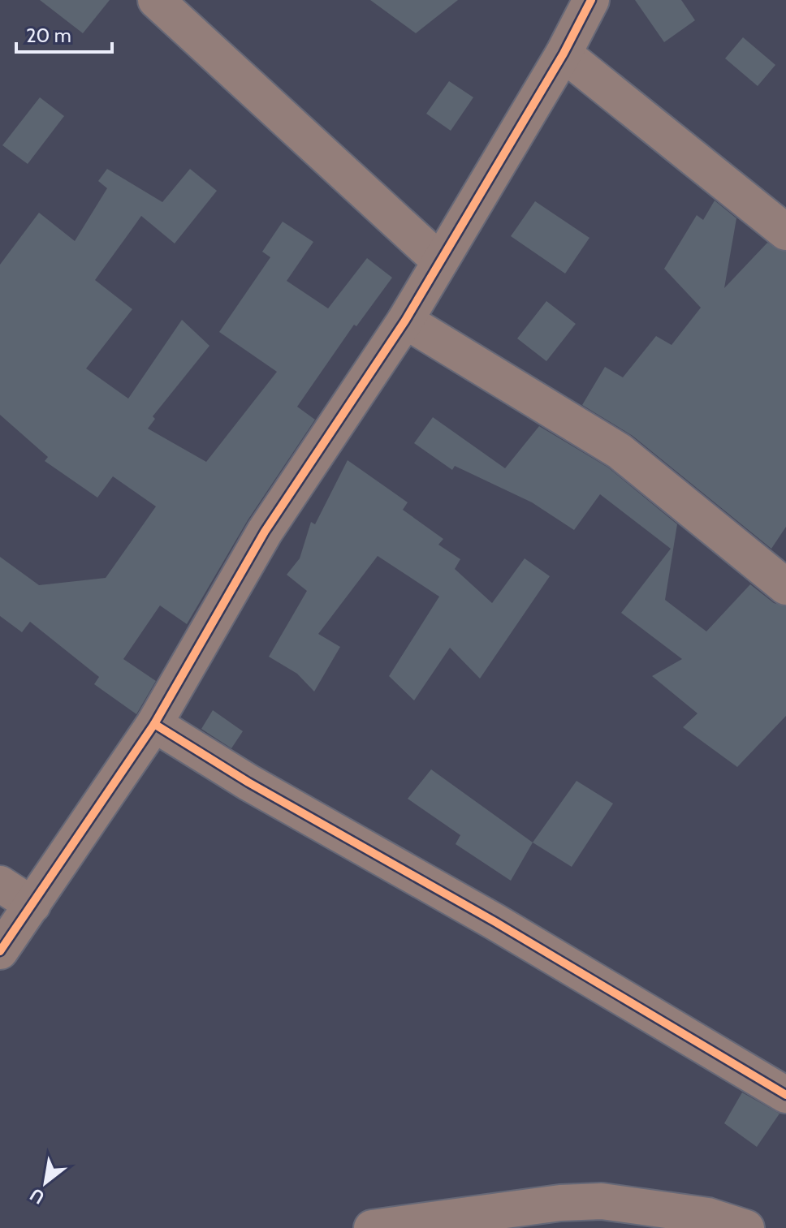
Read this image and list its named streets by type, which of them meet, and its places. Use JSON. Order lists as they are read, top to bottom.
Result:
{
  "scale_bar": "20 m",
  "north": "bottom left"
}
